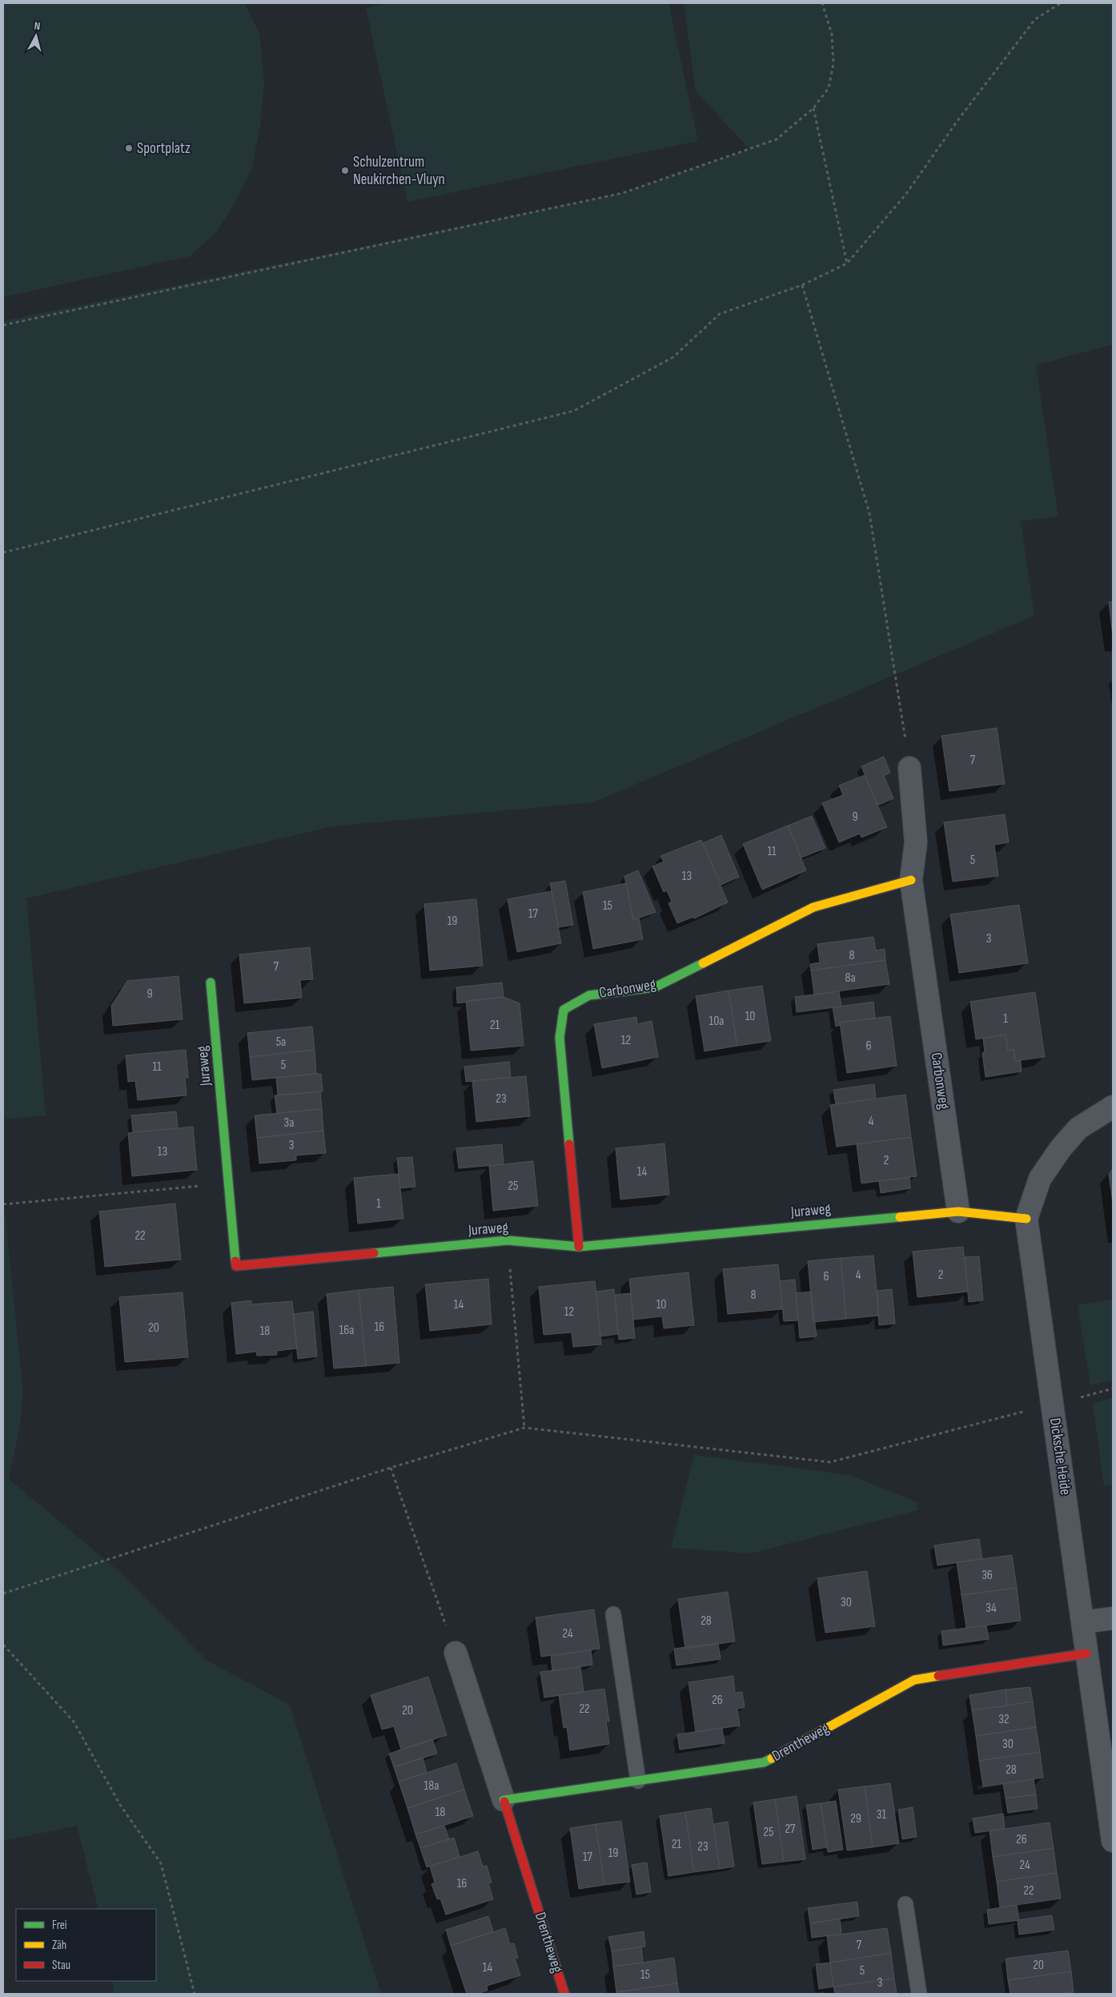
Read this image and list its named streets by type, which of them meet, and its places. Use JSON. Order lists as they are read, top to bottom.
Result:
{
  "streets": {
    "street": [
      "Carbonweg",
      "Juraweg",
      "Dicksche Heide",
      "Drentheweg"
    ]
  },
  "crossings": [
    ["Carbonweg", "Juraweg"],
    ["Juraweg", "Dicksche Heide"],
    ["Dicksche Heide", "Drentheweg"]
  ],
  "places": ["Sportplatz", "Schulzentrum Neukirchen-Vluyn"],
  "house_numbers": [
    "7",
    "9",
    "11",
    "5",
    "13",
    "15",
    "17",
    "19",
    "3",
    "8",
    "7",
    "8a",
    "9",
    "10",
    "1",
    "10a",
    "21",
    "12",
    "5a",
    "6",
    "5",
    "11",
    "23",
    "4",
    "3a",
    "3",
    "13",
    "2",
    "14",
    "25",
    "1",
    "22",
    "4",
    "2",
    "6",
    "8",
    "14",
    "10",
    "12",
    "16",
    "20",
    "16a",
    "18",
    "36",
    "30",
    "34",
    "28",
    "24",
    "26",
    "22",
    "20",
    "32",
    "30",
    "28",
    "18a",
    "18",
    "31",
    "29",
    "27",
    "25",
    "26",
    "21",
    "23",
    "19",
    "17",
    "24",
    "16",
    "22",
    "7",
    "20",
    "14",
    "5",
    "15",
    "3"
  ],
  "legend": ["Frei", "Zäh", "Stau"],
  "north": "top"
}
